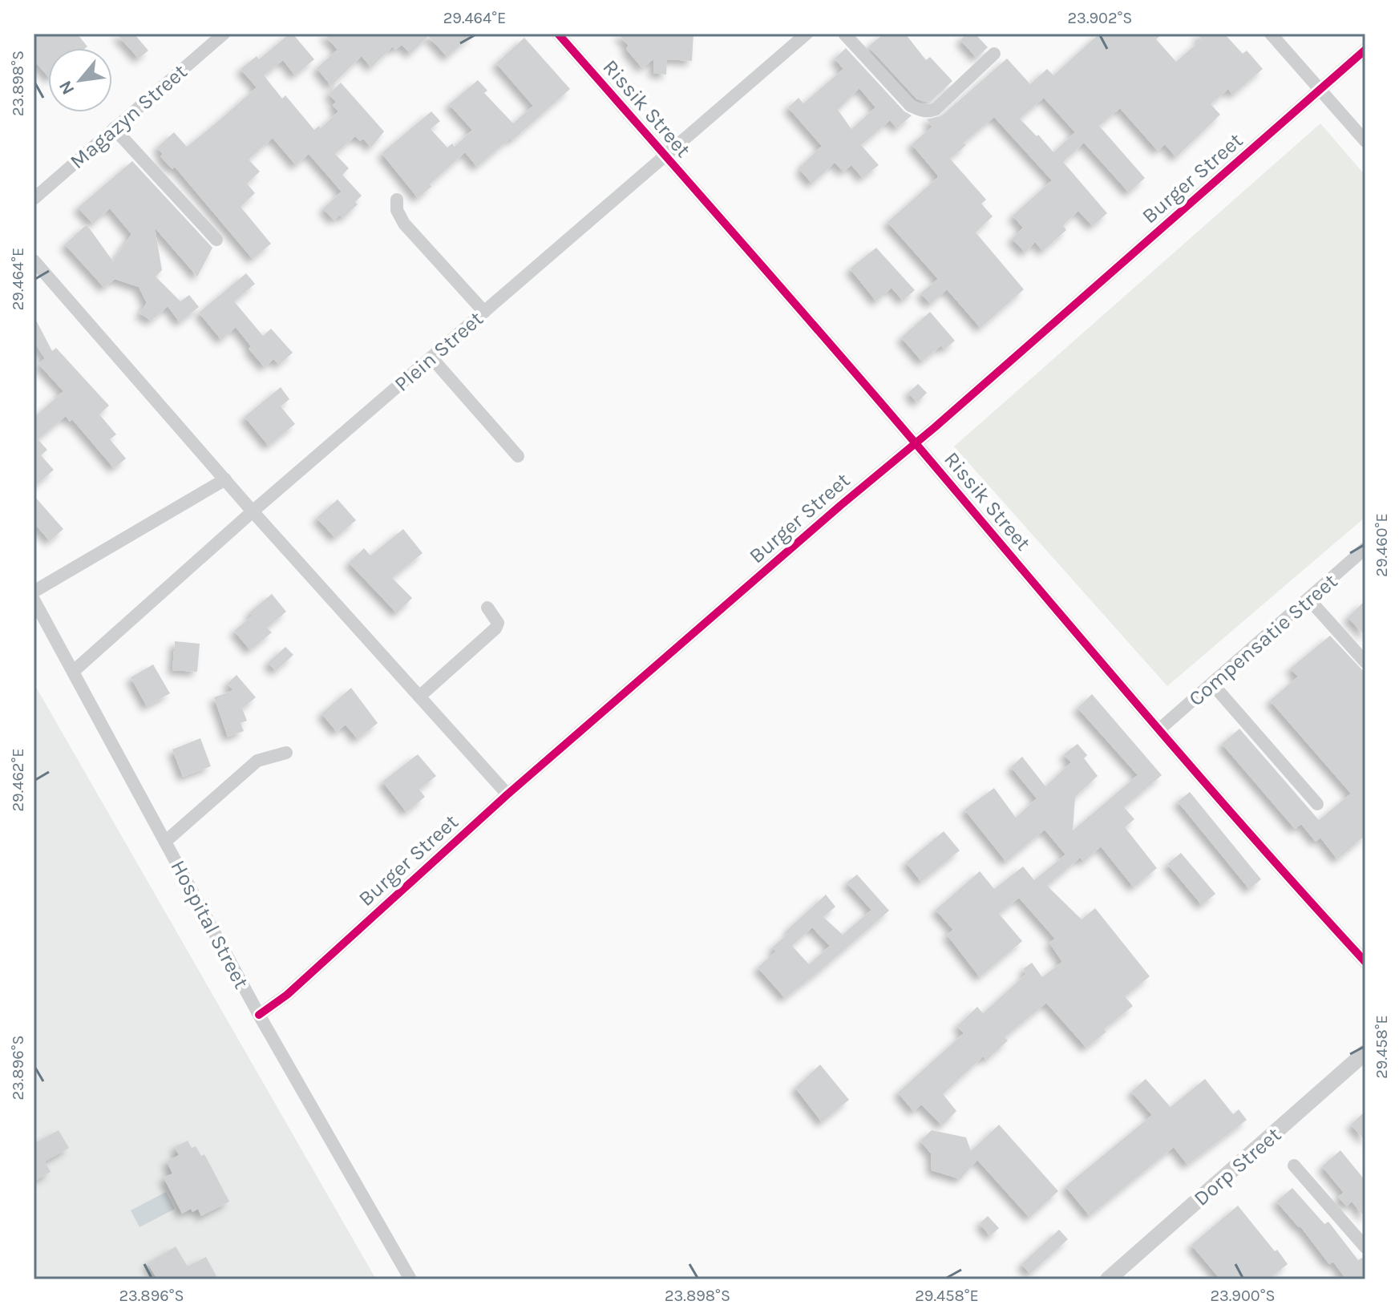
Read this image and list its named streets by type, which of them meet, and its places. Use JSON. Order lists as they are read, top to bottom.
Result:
{
  "streets": {
    "street": [
      "Rissik Street",
      "Magazyn Street",
      "Burger Street",
      "Plein Street",
      "Compensatie Street",
      "Hospital Street",
      "Dorp Street"
    ]
  },
  "crossings": [
    ["Rissik Street", "Burger Street"],
    ["Rissik Street", "Plein Street"],
    ["Rissik Street", "Compensatie Street"],
    ["Burger Street", "Hospital Street"],
    ["Plein Street", "Hospital Street"]
  ],
  "north": "bottom left",
  "coordinates": [
    "29.464°E",
    "23.902°S",
    "23.898°S",
    "29.460°E",
    "29.462°E",
    "29.458°E",
    "23.896°S",
    "23.900°S"
  ]
}
